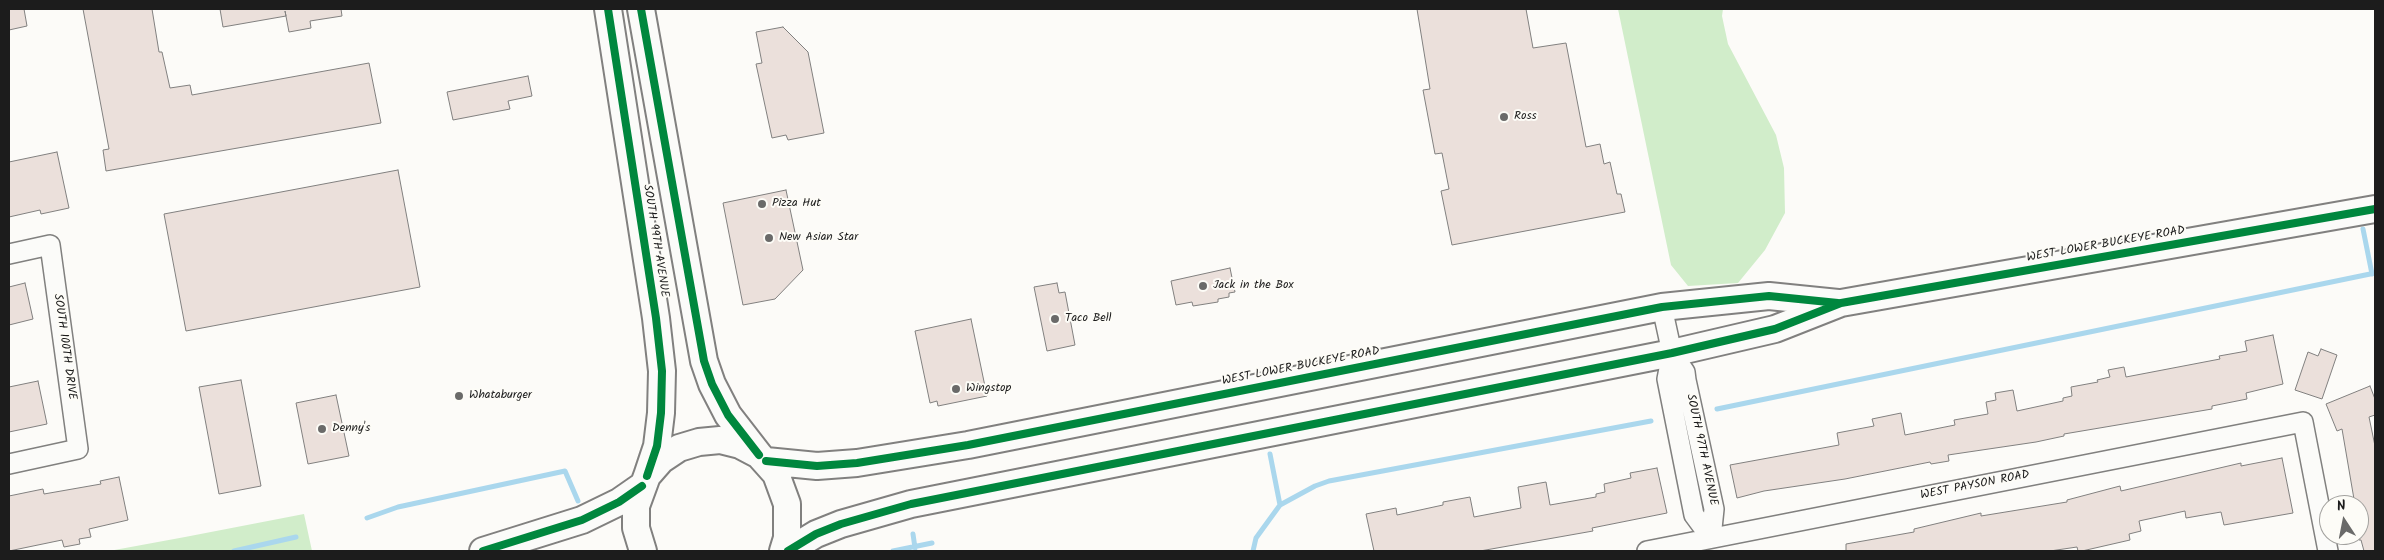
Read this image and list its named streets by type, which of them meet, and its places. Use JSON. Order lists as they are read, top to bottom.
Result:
{
  "streets": {
    "main road": ["SOUTH 99TH AVENUE", "WEST LOWER BUCKEYE ROAD"],
    "street": ["SOUTH 100TH DRIVE", "SOUTH 97TH AVENUE", "WEST PAYSON ROAD"]
  },
  "crossings": [
    ["SOUTH 99TH AVENUE", "WEST LOWER BUCKEYE ROAD"],
    ["WEST LOWER BUCKEYE ROAD", "SOUTH 97TH AVENUE"],
    ["SOUTH 97TH AVENUE", "WEST PAYSON ROAD"]
  ],
  "places": [
    "Ross",
    "Pizza Hut",
    "New Asian Star",
    "Jack in the Box",
    "Taco Bell",
    "Wingstop",
    "Whataburger",
    "Denny's"
  ],
  "north": "top"
}
